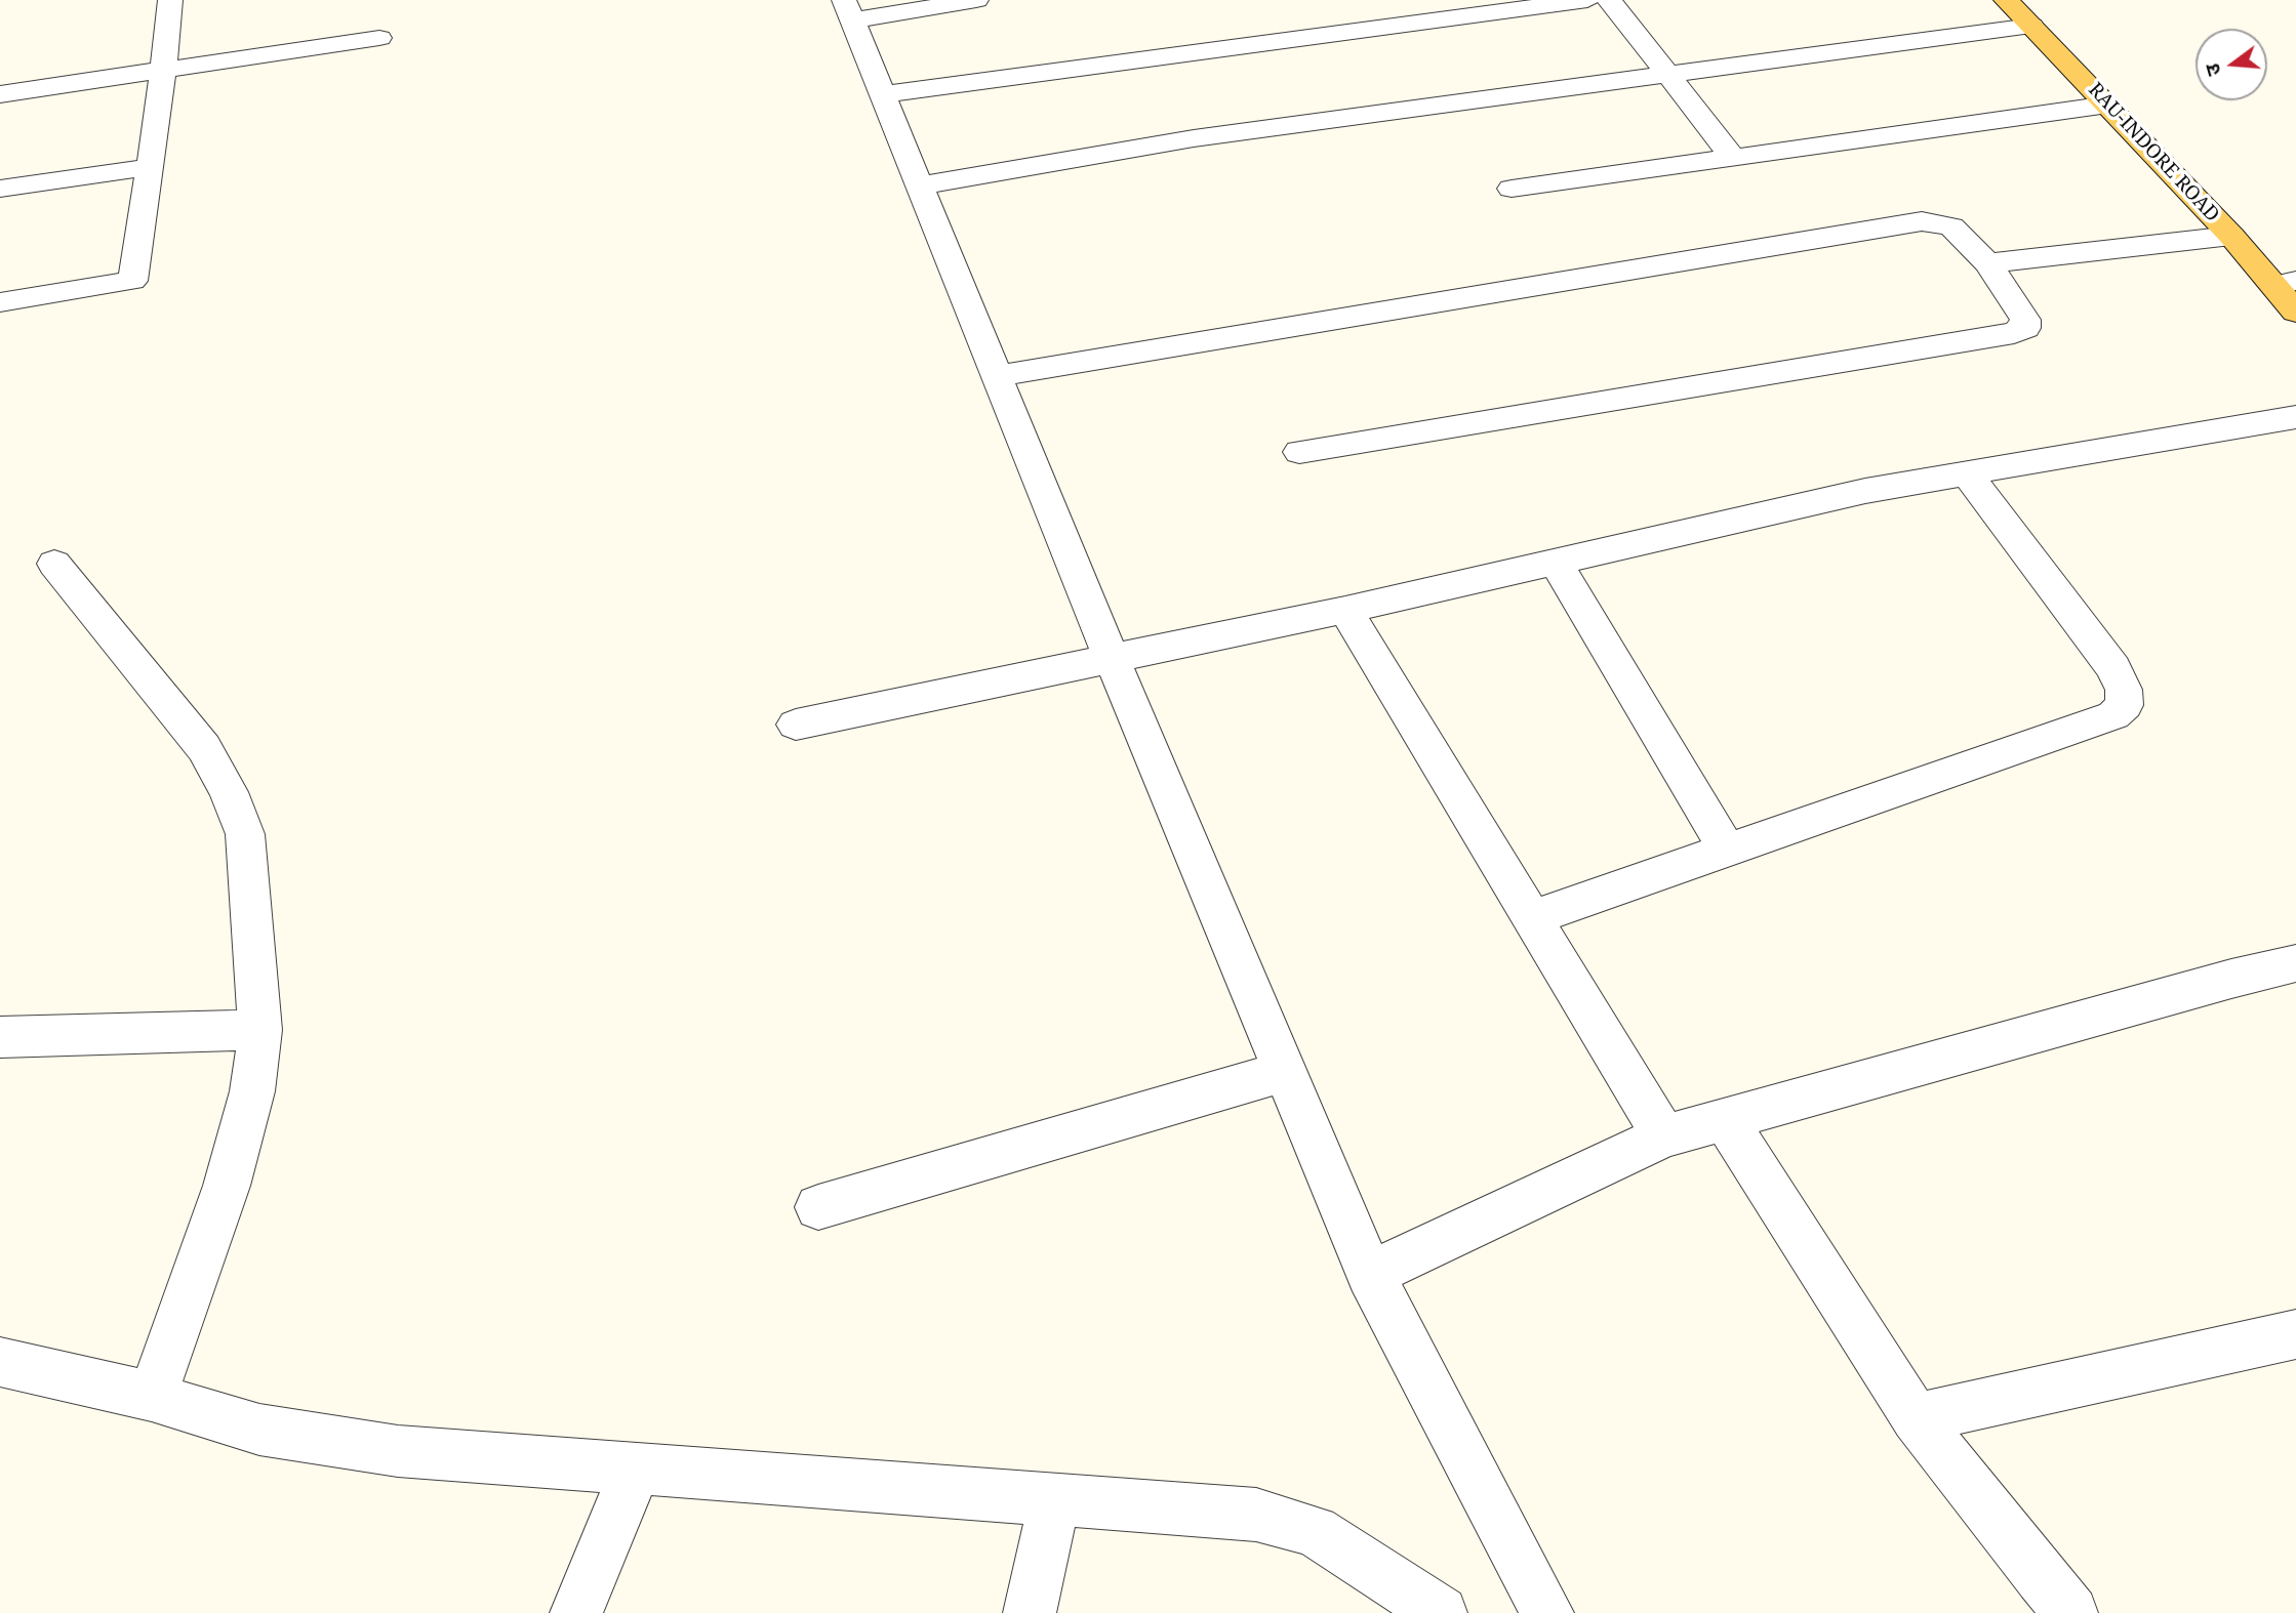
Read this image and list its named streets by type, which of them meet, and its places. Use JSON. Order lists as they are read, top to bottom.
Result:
{
  "streets": {
    "main road": ["RAU-INDORE ROAD"]
  },
  "north": "left"
}
